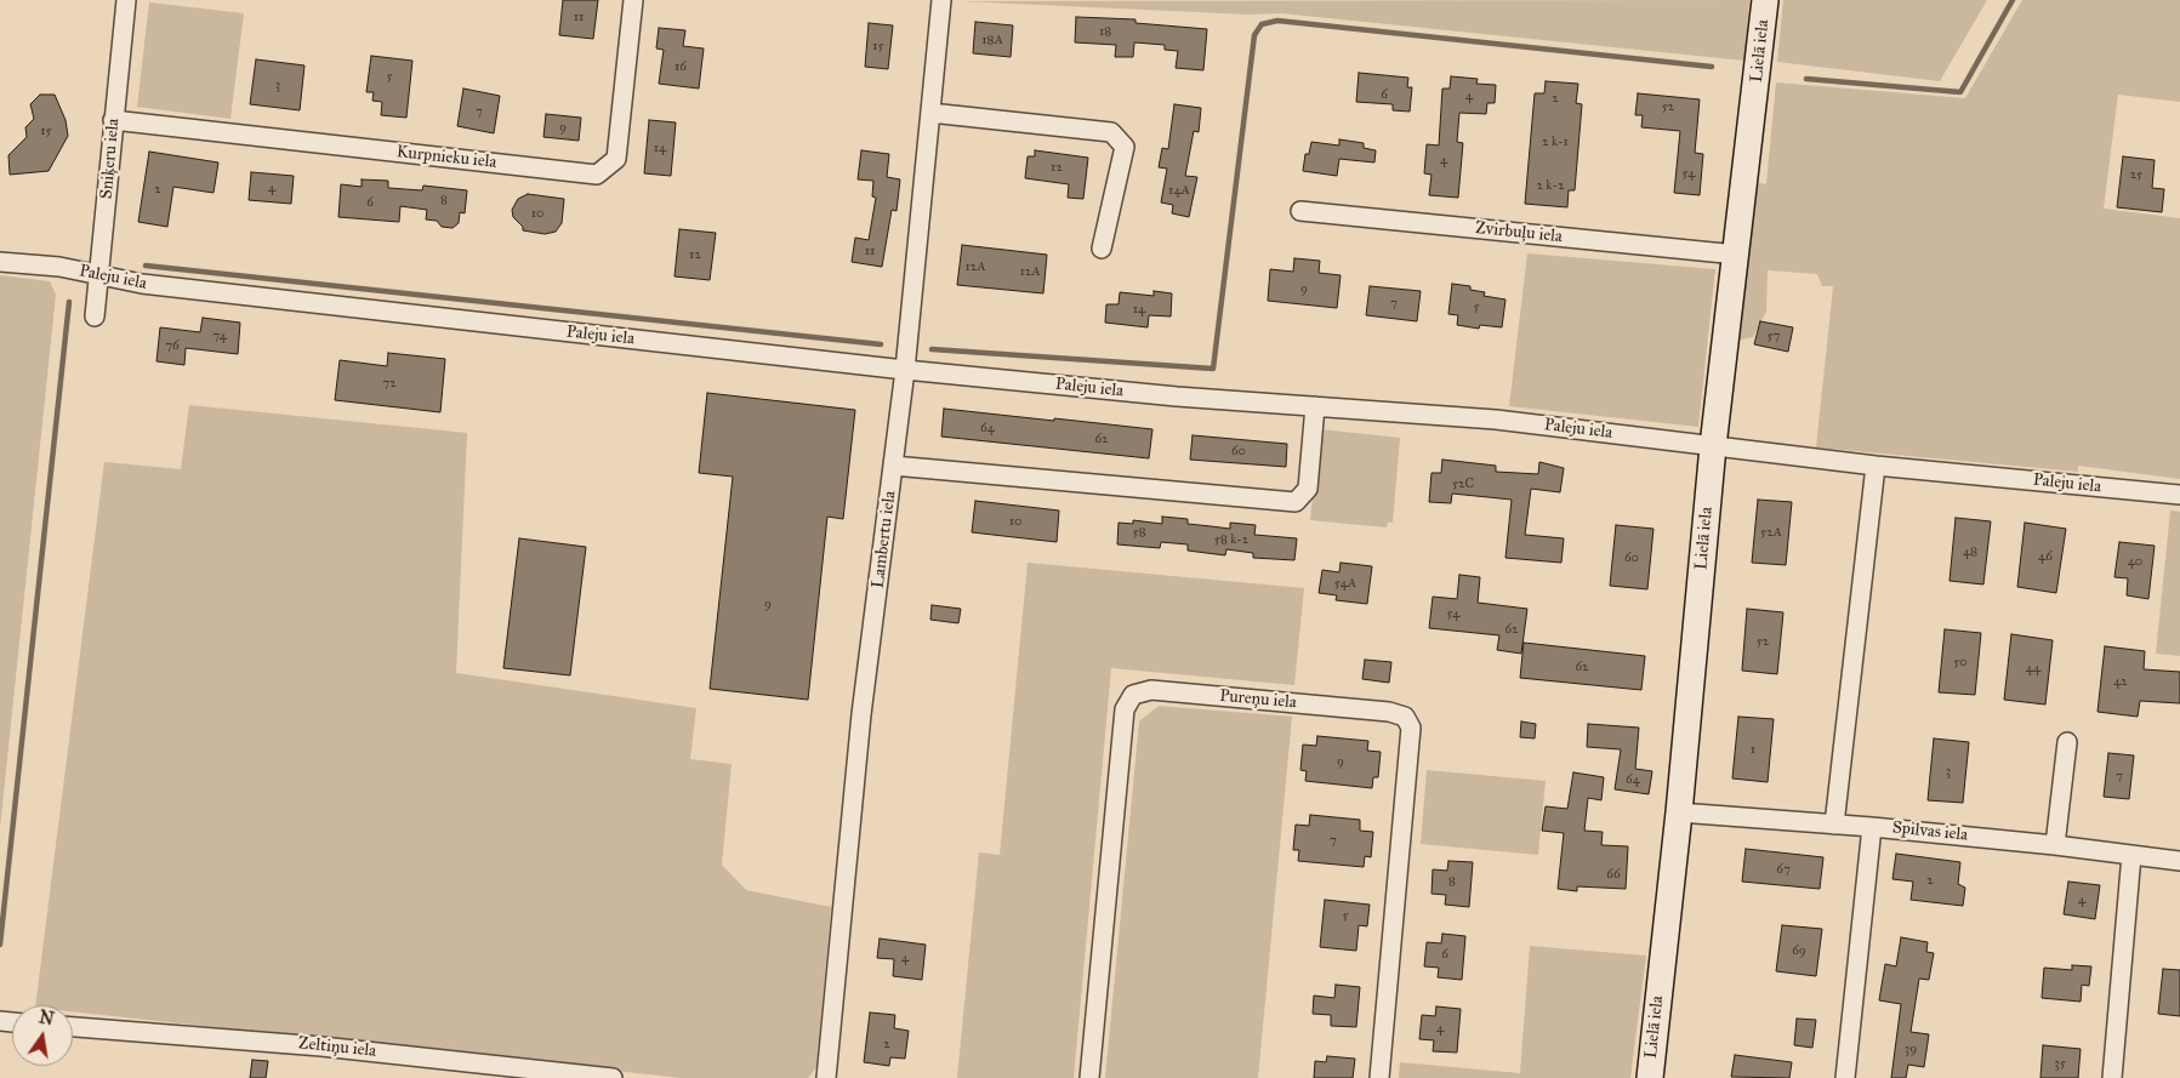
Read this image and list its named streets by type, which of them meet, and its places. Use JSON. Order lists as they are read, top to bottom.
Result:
{
  "streets": {
    "street": [
      "Lielā iela",
      "Kurpnieku iela",
      "Sniķeru iela",
      "Zvirbuļu iela",
      "Paleju iela",
      "Lambertu iela",
      "Pureņu iela",
      "Spilvas iela",
      "Zeltiņu iela"
    ]
  },
  "crossings": [
    ["Lielā iela", "Zvirbuļu iela"],
    ["Lielā iela", "Paleju iela"],
    ["Lielā iela", "Spilvas iela"],
    ["Kurpnieku iela", "Sniķeru iela"],
    ["Sniķeru iela", "Paleju iela"],
    ["Paleju iela", "Lambertu iela"]
  ],
  "house_numbers": [
    "11",
    "18",
    "18A",
    "15",
    "16",
    "5",
    "3",
    "6",
    "4",
    "2",
    "52",
    "7",
    "9",
    "15",
    "2 k-1",
    "14",
    "4",
    "12",
    "54",
    "25",
    "2 k-2",
    "4",
    "2",
    "14A",
    "8",
    "6",
    "10",
    "11",
    "12",
    "12A",
    "12A",
    "9",
    "7",
    "5",
    "14",
    "74",
    "57",
    "76",
    "72",
    "64",
    "62",
    "60",
    "52C",
    "10",
    "58",
    "52A",
    "58 k-2",
    "48",
    "46",
    "60",
    "40",
    "54A",
    "9",
    "54",
    "62",
    "52",
    "50",
    "62",
    "44",
    "42",
    "1",
    "9",
    "3",
    "7",
    "64",
    "7",
    "67",
    "66",
    "2",
    "8",
    "4",
    "5",
    "69",
    "6",
    "4",
    "4",
    "2",
    "39",
    "35"
  ],
  "north": "top"
}
